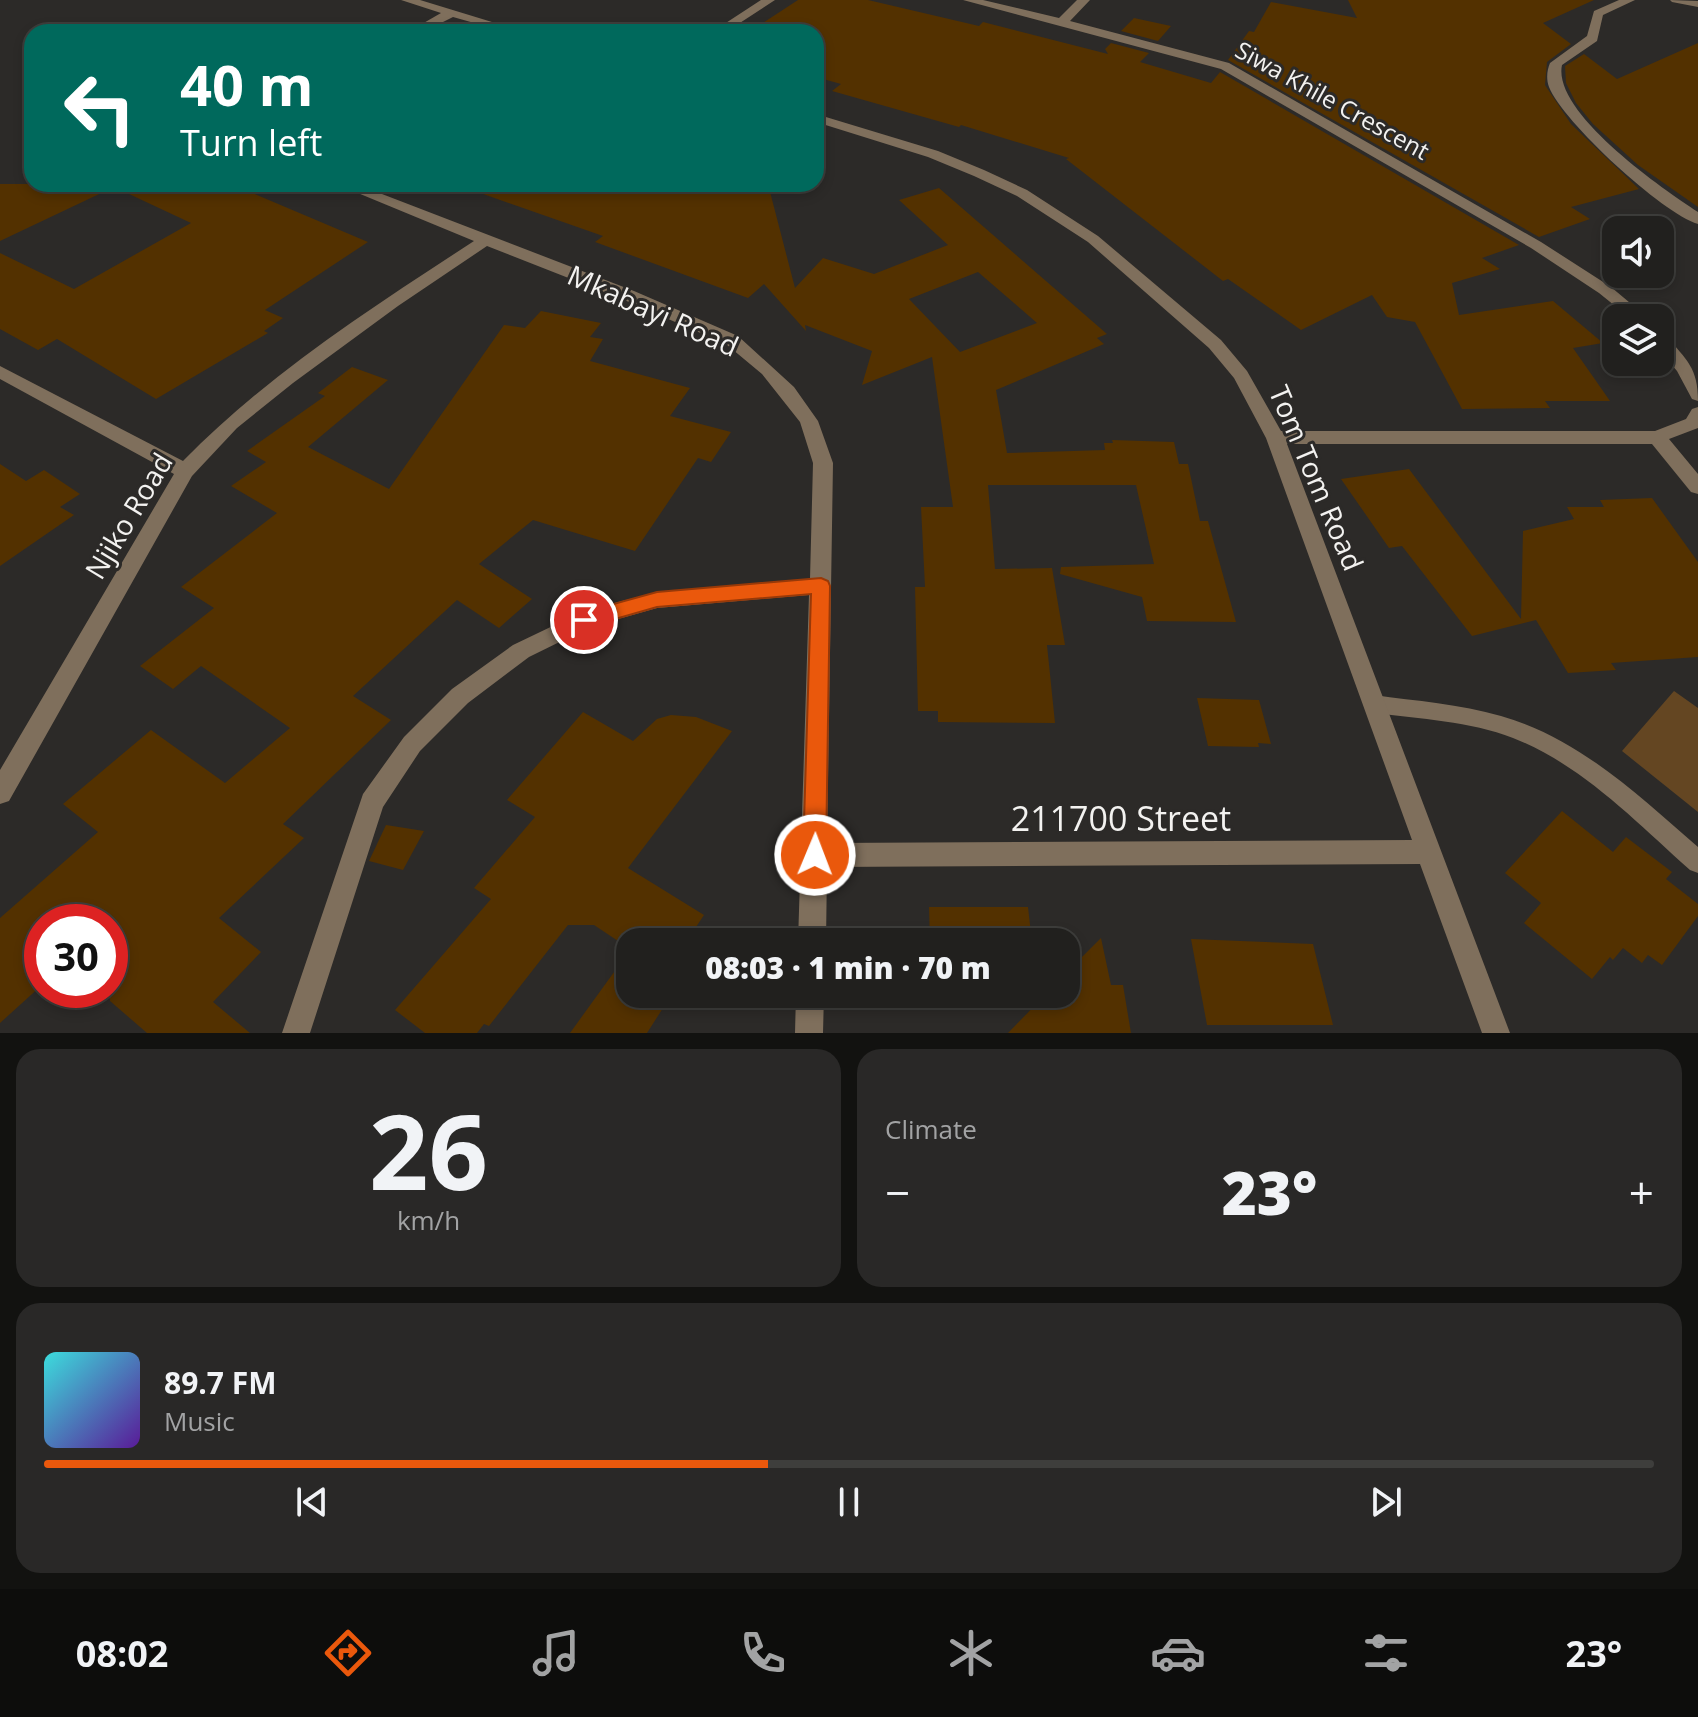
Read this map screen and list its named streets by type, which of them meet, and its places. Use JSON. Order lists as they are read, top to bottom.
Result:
{
  "streets": {
    "street": [
      "Siwa Khile Crescent",
      "Mkabayi Road",
      "Tom Tom Road",
      "Njiko Road",
      "211700 Street"
    ]
  },
  "crossings": [
    ["Mkabayi Road", "Njiko Road"],
    ["Mkabayi Road", "211700 Street"],
    ["Tom Tom Road", "211700 Street"]
  ],
  "page": {
    "turn": ["40 m", "Turn left"],
    "limit": "30",
    "trip": "08:03 · 1 min · 70 m",
    "tile": [
      ["26", "km/h"],
      "Climate"
    ],
    "heat": ["−", "23°", "+"],
    "song": ["89.7 FM", "Music"],
    "tabs": ["08:02", "23°"]
  }
}
